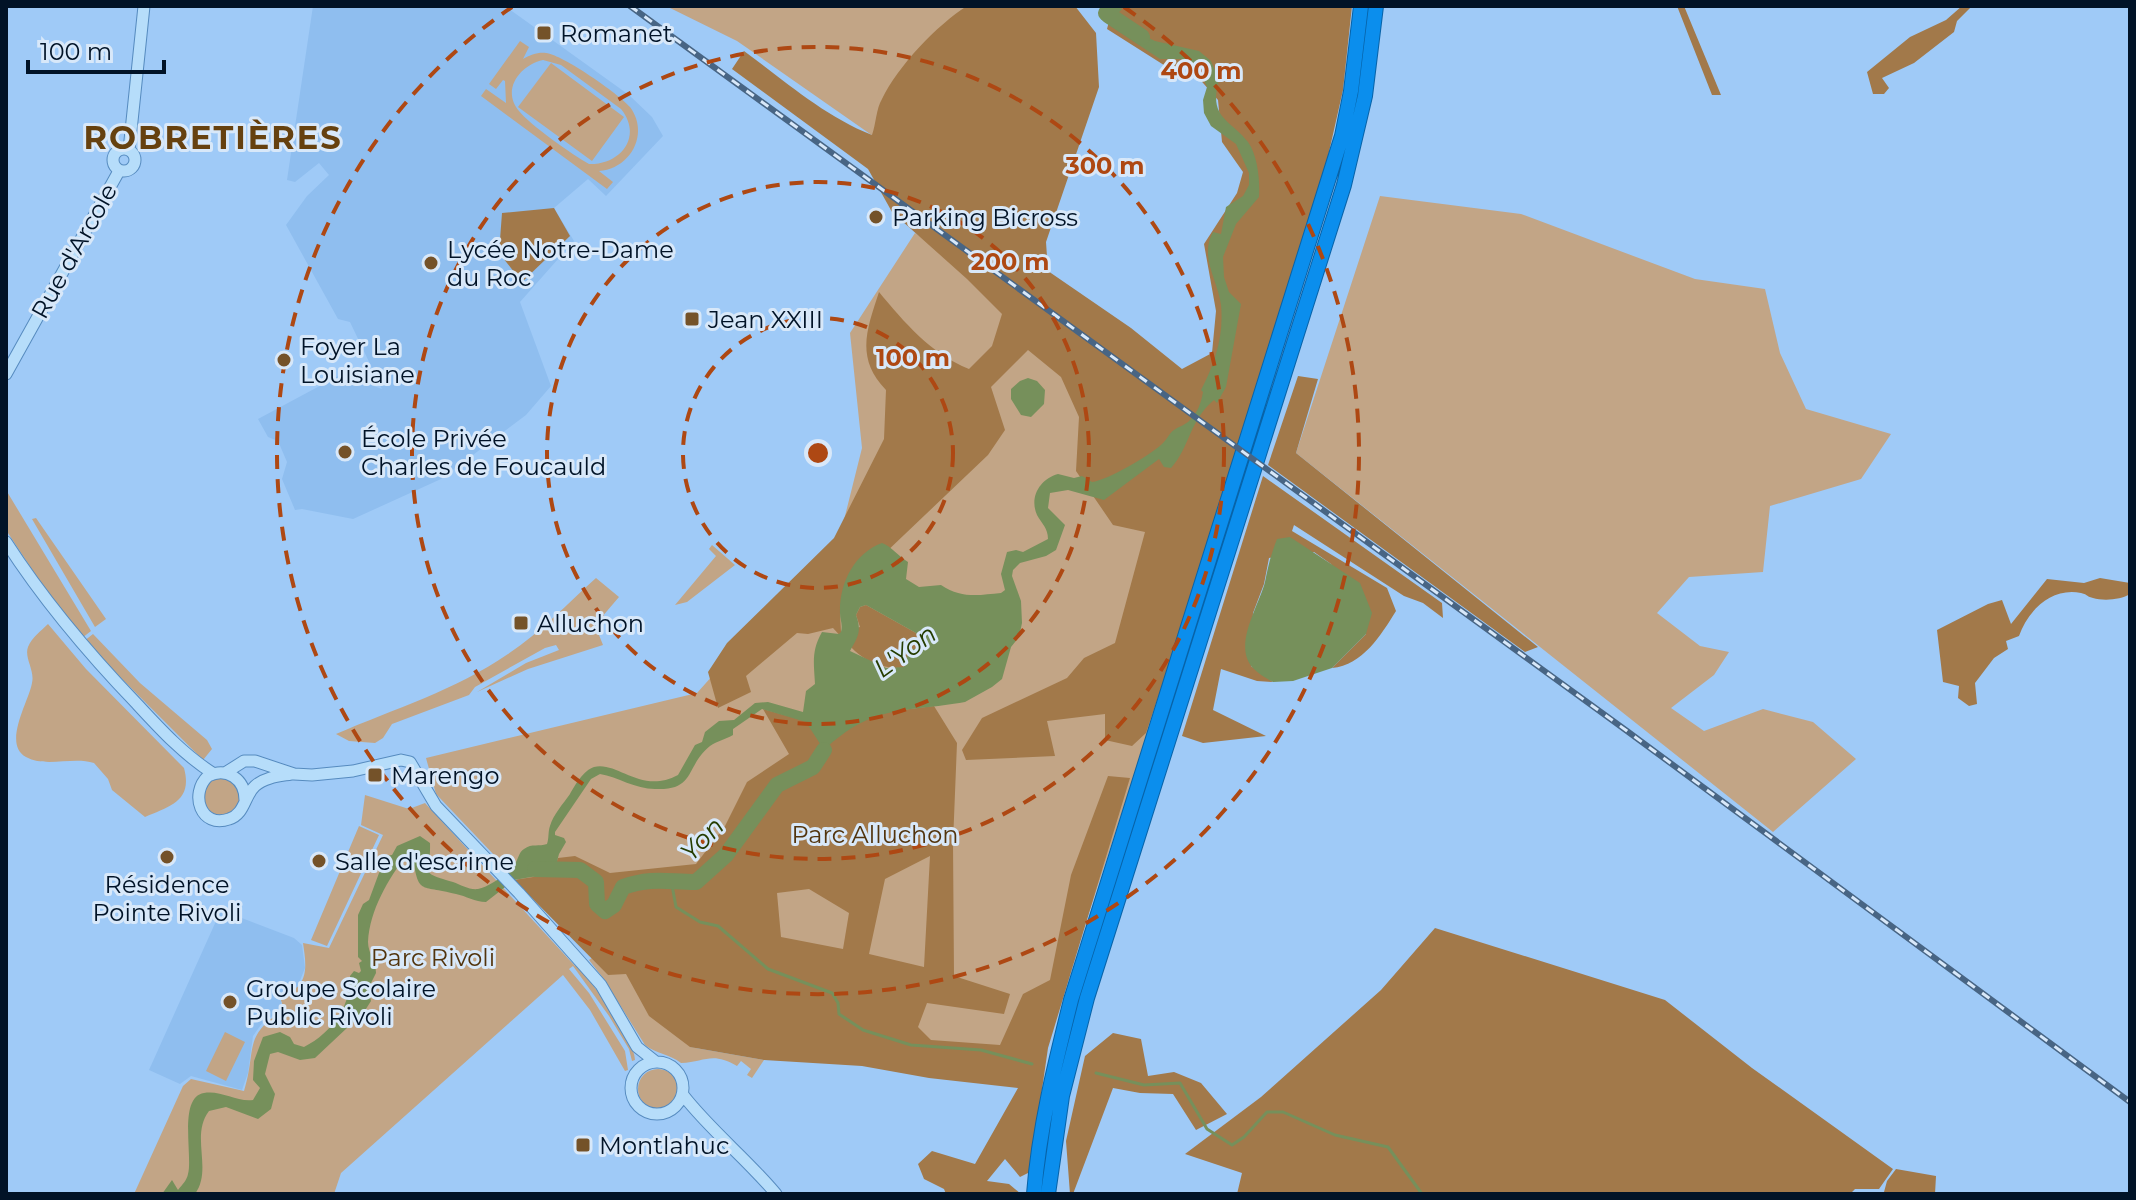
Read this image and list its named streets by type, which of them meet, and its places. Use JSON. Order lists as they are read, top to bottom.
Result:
{
  "streets": {
    "main road": ["Rue d'Arcole"]
  },
  "districts": ["ROBRETIÈRES"],
  "water": ["L'Yon", "Yon"],
  "parks": ["Parc Alluchon", "Parc Rivoli"],
  "places": {
    "transit": [
      "Romanet",
      "Jean XXIII",
      "Alluchon",
      "Marengo",
      "Montlahuc"
    ],
    "other": [
      "Parking Bicross",
      "Lycée Notre-Dame du Roc",
      "Foyer La Louisiane",
      "École Privée Charles de Foucauld",
      "Résidence Pointe Rivoli",
      "Salle d'escrime",
      "Groupe Scolaire Public Rivoli"
    ]
  },
  "scale_bar": "100 m",
  "rings": [
    "400 m",
    "300 m",
    "200 m",
    "100 m"
  ]
}
